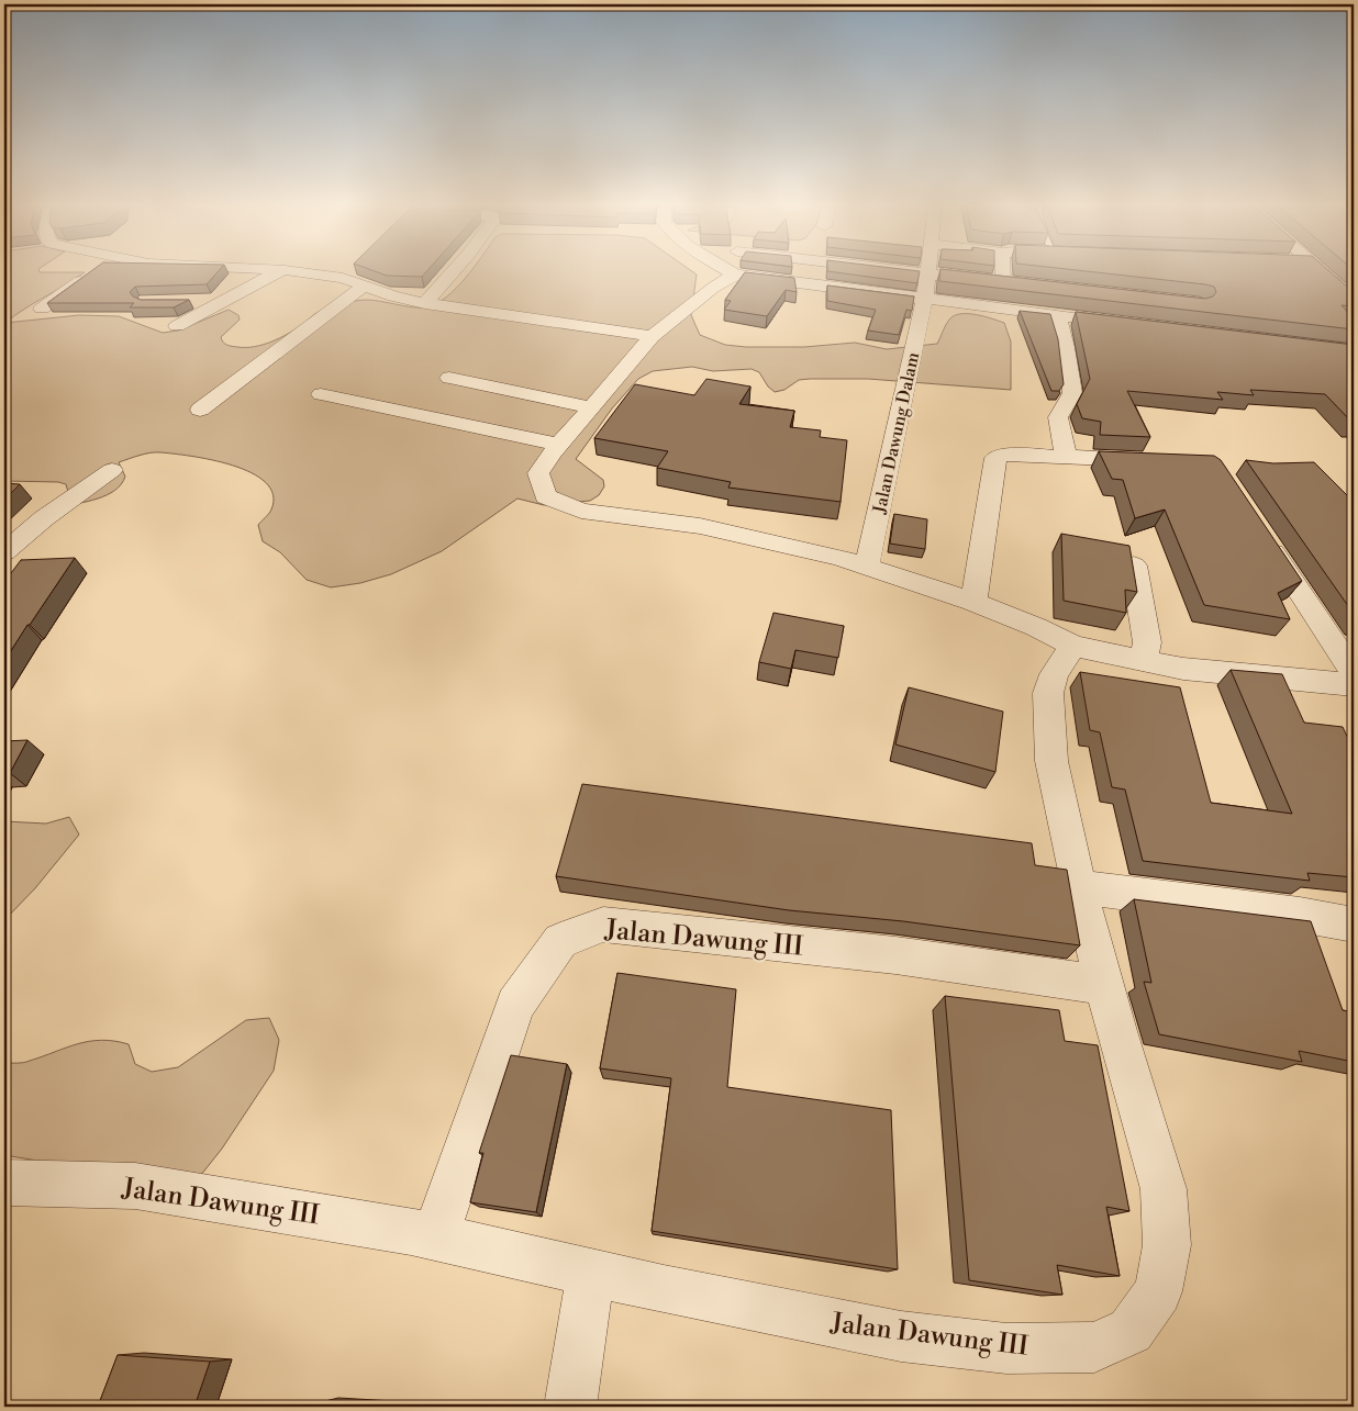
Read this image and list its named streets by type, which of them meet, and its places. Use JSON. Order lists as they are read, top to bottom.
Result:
{
  "streets": {
    "street": ["Jalan Dawung Dalam", "Jalan Dawung III"]
  }
}
